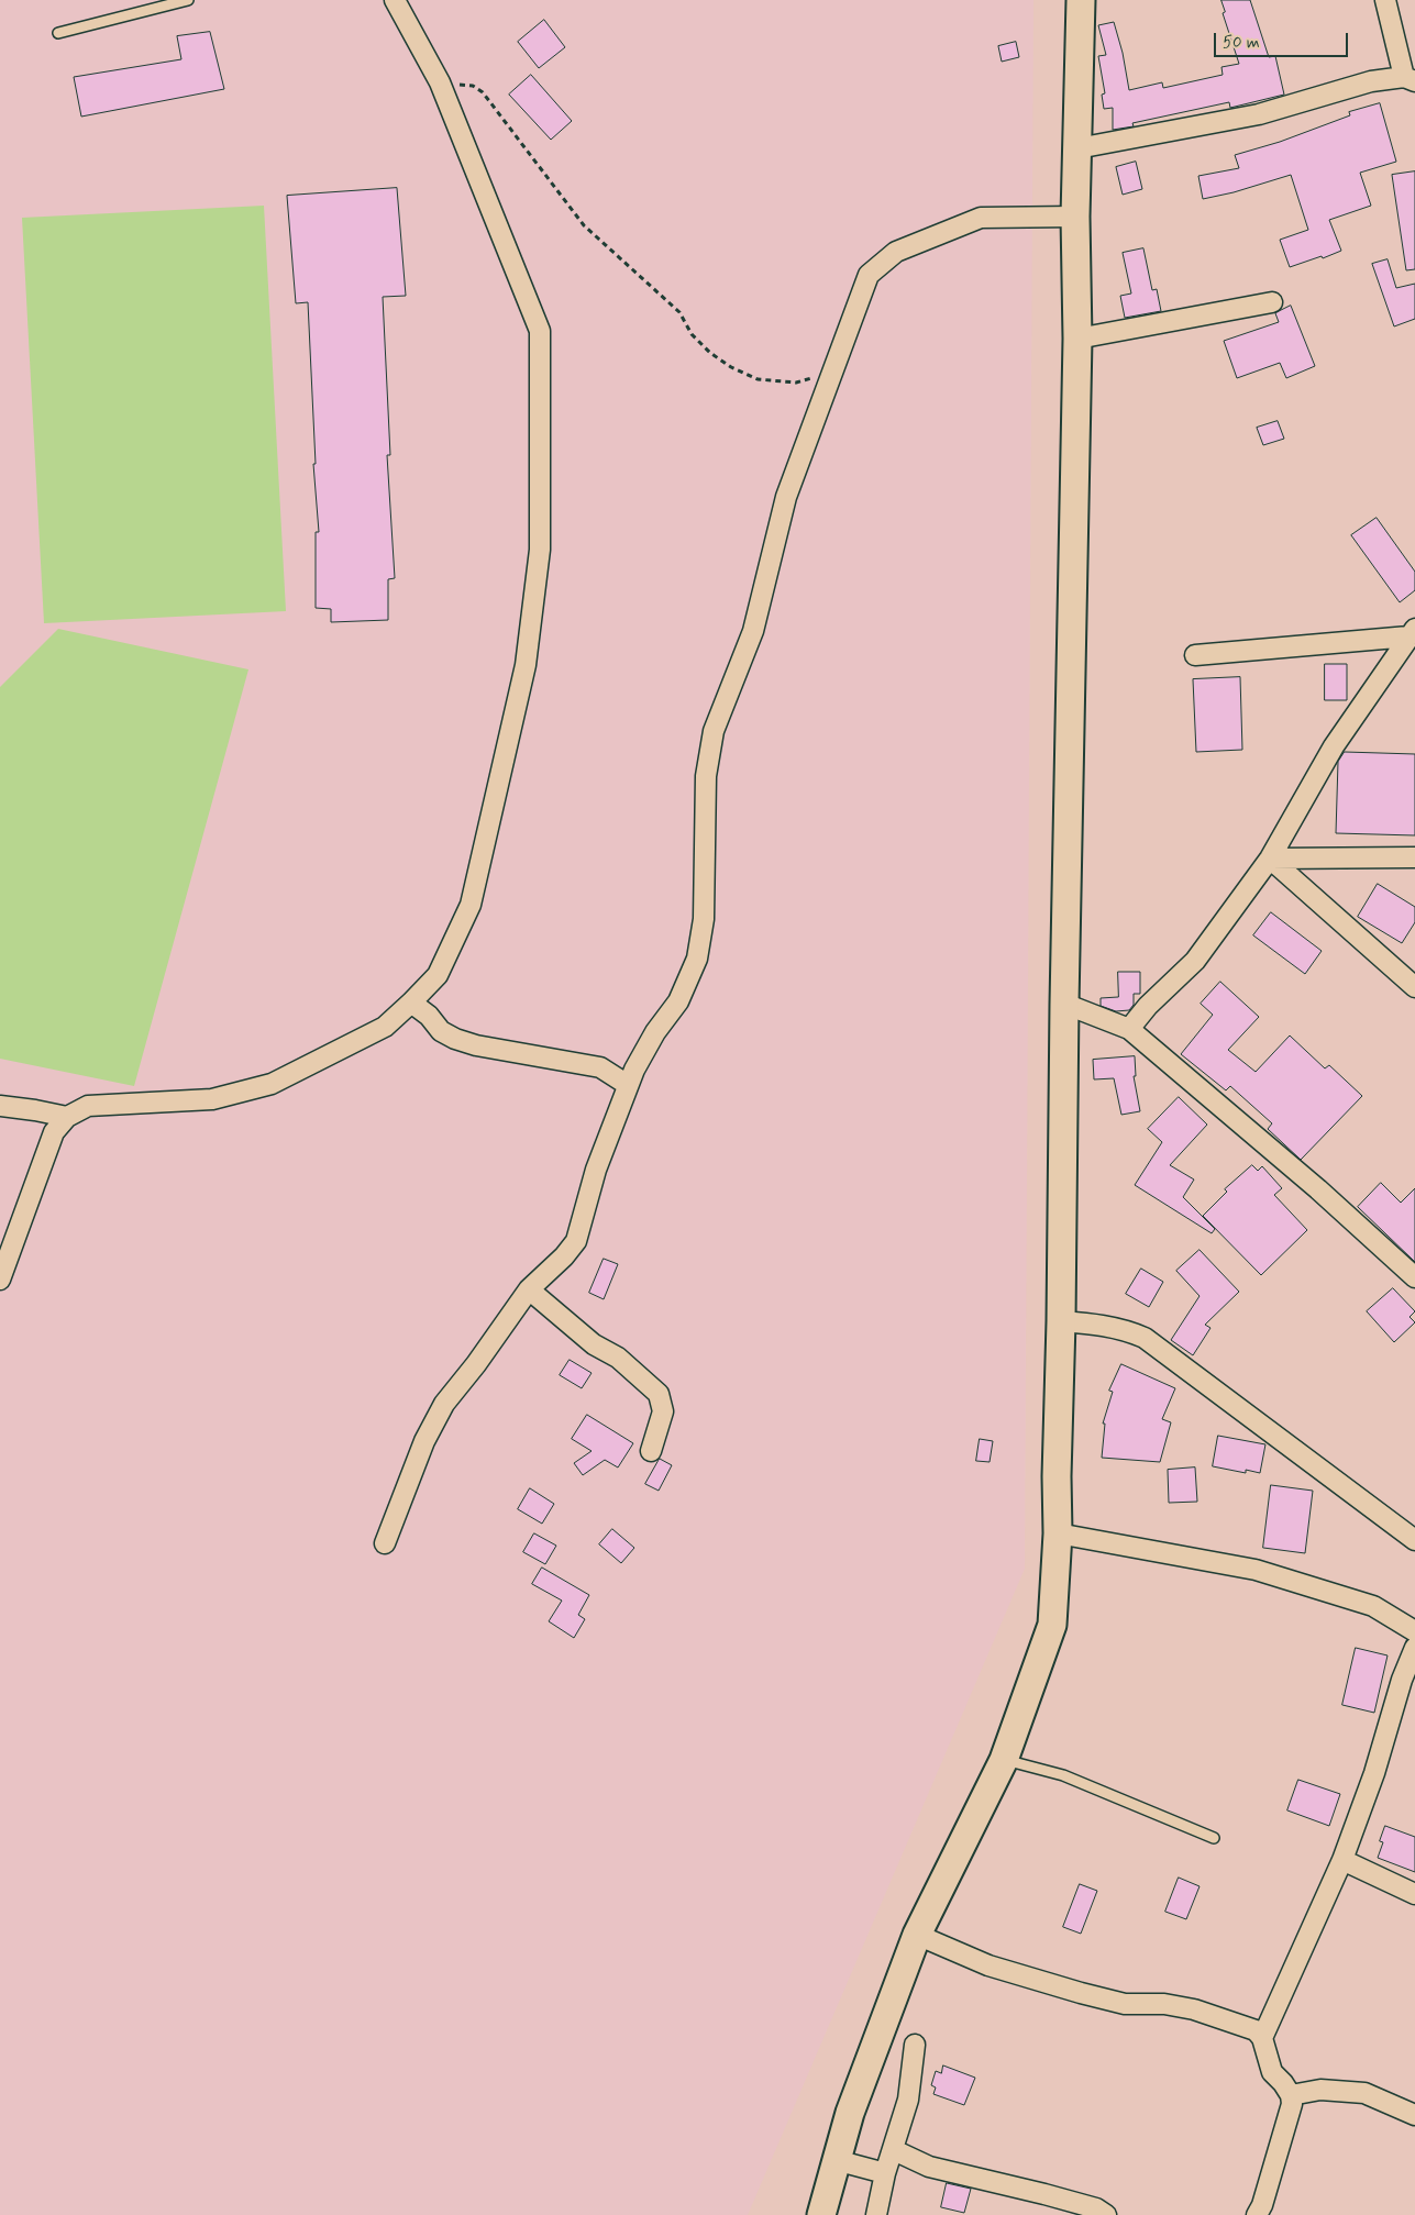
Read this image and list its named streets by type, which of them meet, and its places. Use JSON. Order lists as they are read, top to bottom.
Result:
{
  "scale_bar": "50 m"
}
